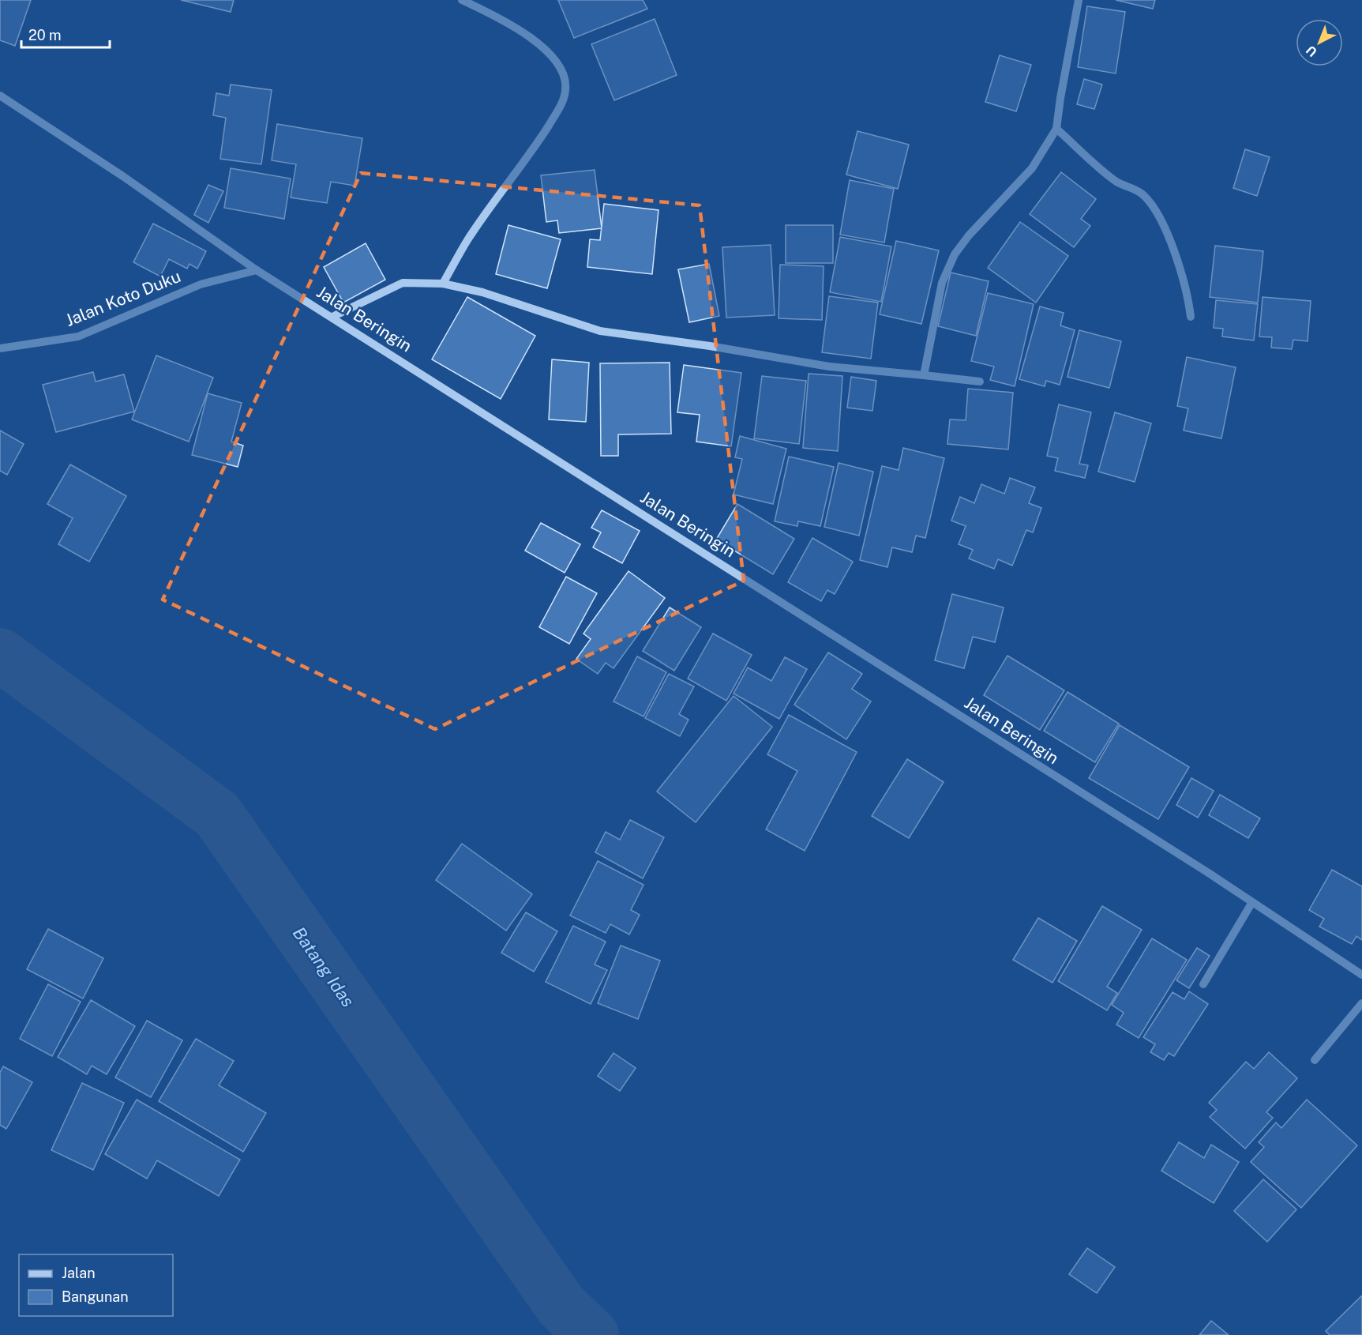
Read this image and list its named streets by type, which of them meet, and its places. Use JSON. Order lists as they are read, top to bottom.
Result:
{
  "streets": {
    "street": ["Jalan Koto Duku", "Jalan Beringin"]
  },
  "crossings": [
    ["Jalan Koto Duku", "Jalan Beringin"]
  ],
  "water": ["Batang Idas"],
  "legend": ["Jalan", "Bangunan"],
  "scale_bar": "20 m",
  "north": "bottom left"
}
